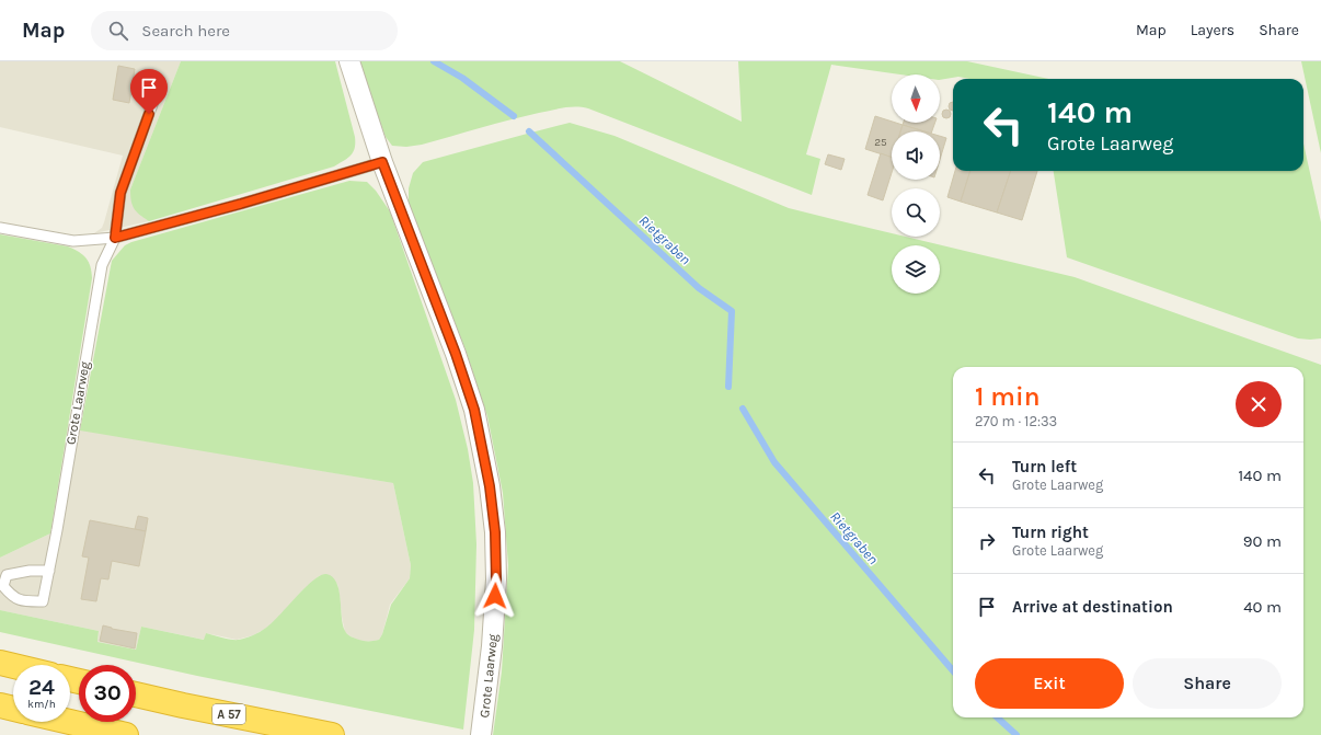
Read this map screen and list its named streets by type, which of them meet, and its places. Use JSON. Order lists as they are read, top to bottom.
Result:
{
  "streets": {
    "highway": ["A 57"],
    "street": ["Grote Laarweg"]
  },
  "water": ["Rietgraben"],
  "house_numbers": ["25"],
  "north": "bottom",
  "page": {
    "header": "Map",
    "search": "Search here",
    "nav": ["Map", "Layers", "Share"],
    "turn": ["140 m", "Grote Laarweg"],
    "heading": ["1 min", "270 m · 12:33"],
    "list": [
      {
        "name": "Turn left",
        "note": "Grote Laarweg",
        "value": "140 m"
      },
      {
        "name": "Turn right",
        "note": "Grote Laarweg",
        "value": "90 m"
      },
      {
        "name": "Arrive at destination",
        "value": "40 m"
      }
    ],
    "buttons": ["Exit", "Share"],
    "speed": "24 km/h",
    "limit": "30"
  }
}
